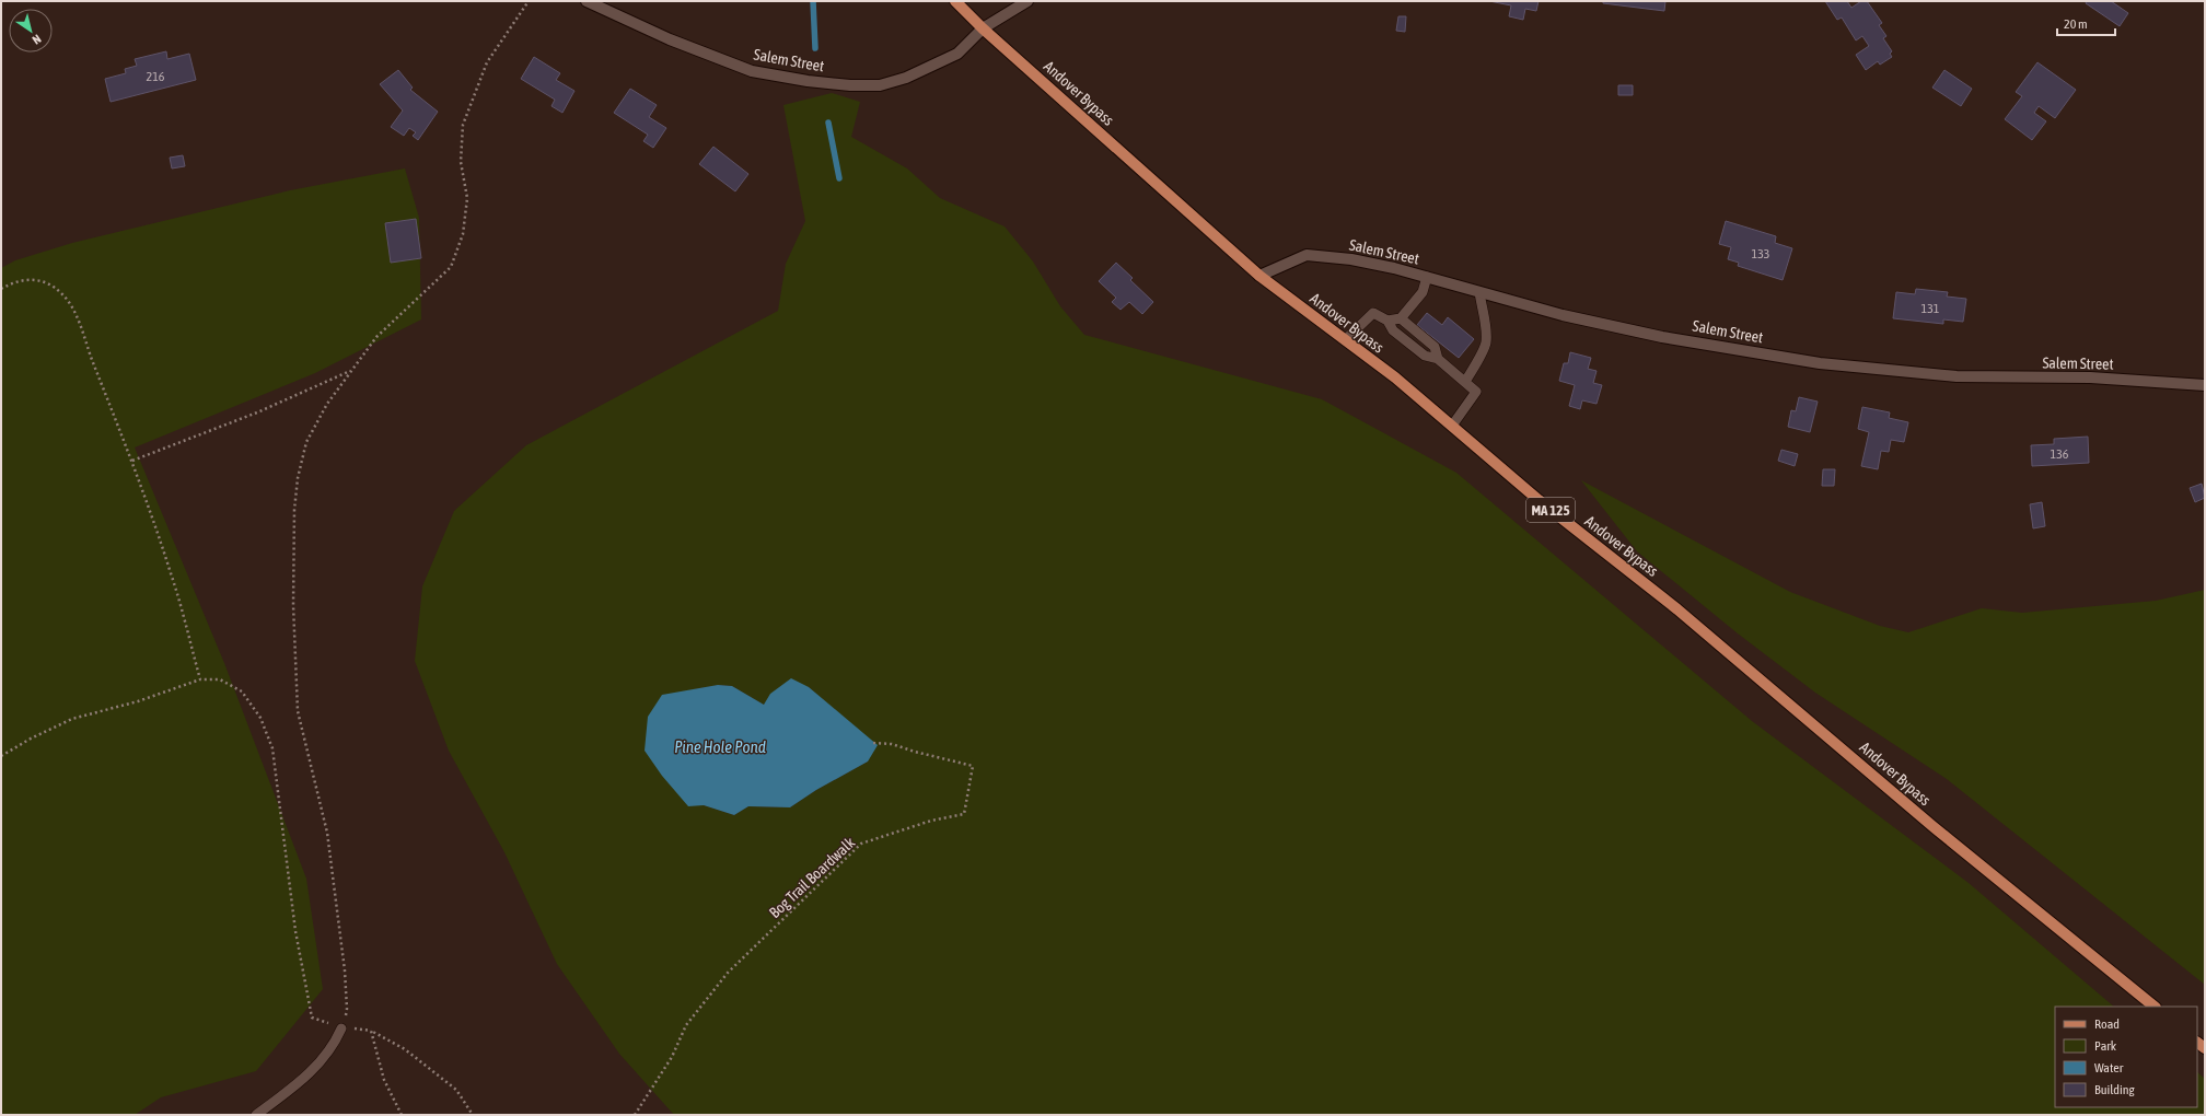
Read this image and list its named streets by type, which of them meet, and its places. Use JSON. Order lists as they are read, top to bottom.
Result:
{
  "streets": {
    "main road": ["Andover Bypass", "MA 125"],
    "street": ["Salem Street"],
    "path": ["Bog Trail Boardwalk"]
  },
  "crossings": [
    ["Salem Street", "Andover Bypass"]
  ],
  "water": ["Pine Hole Pond"],
  "house_numbers": [
    "216",
    "133",
    "131",
    "136"
  ],
  "legend": [
    "Road",
    "Park",
    "Water",
    "Building"
  ],
  "scale_bar": "20 m",
  "north": "bottom right"
}
